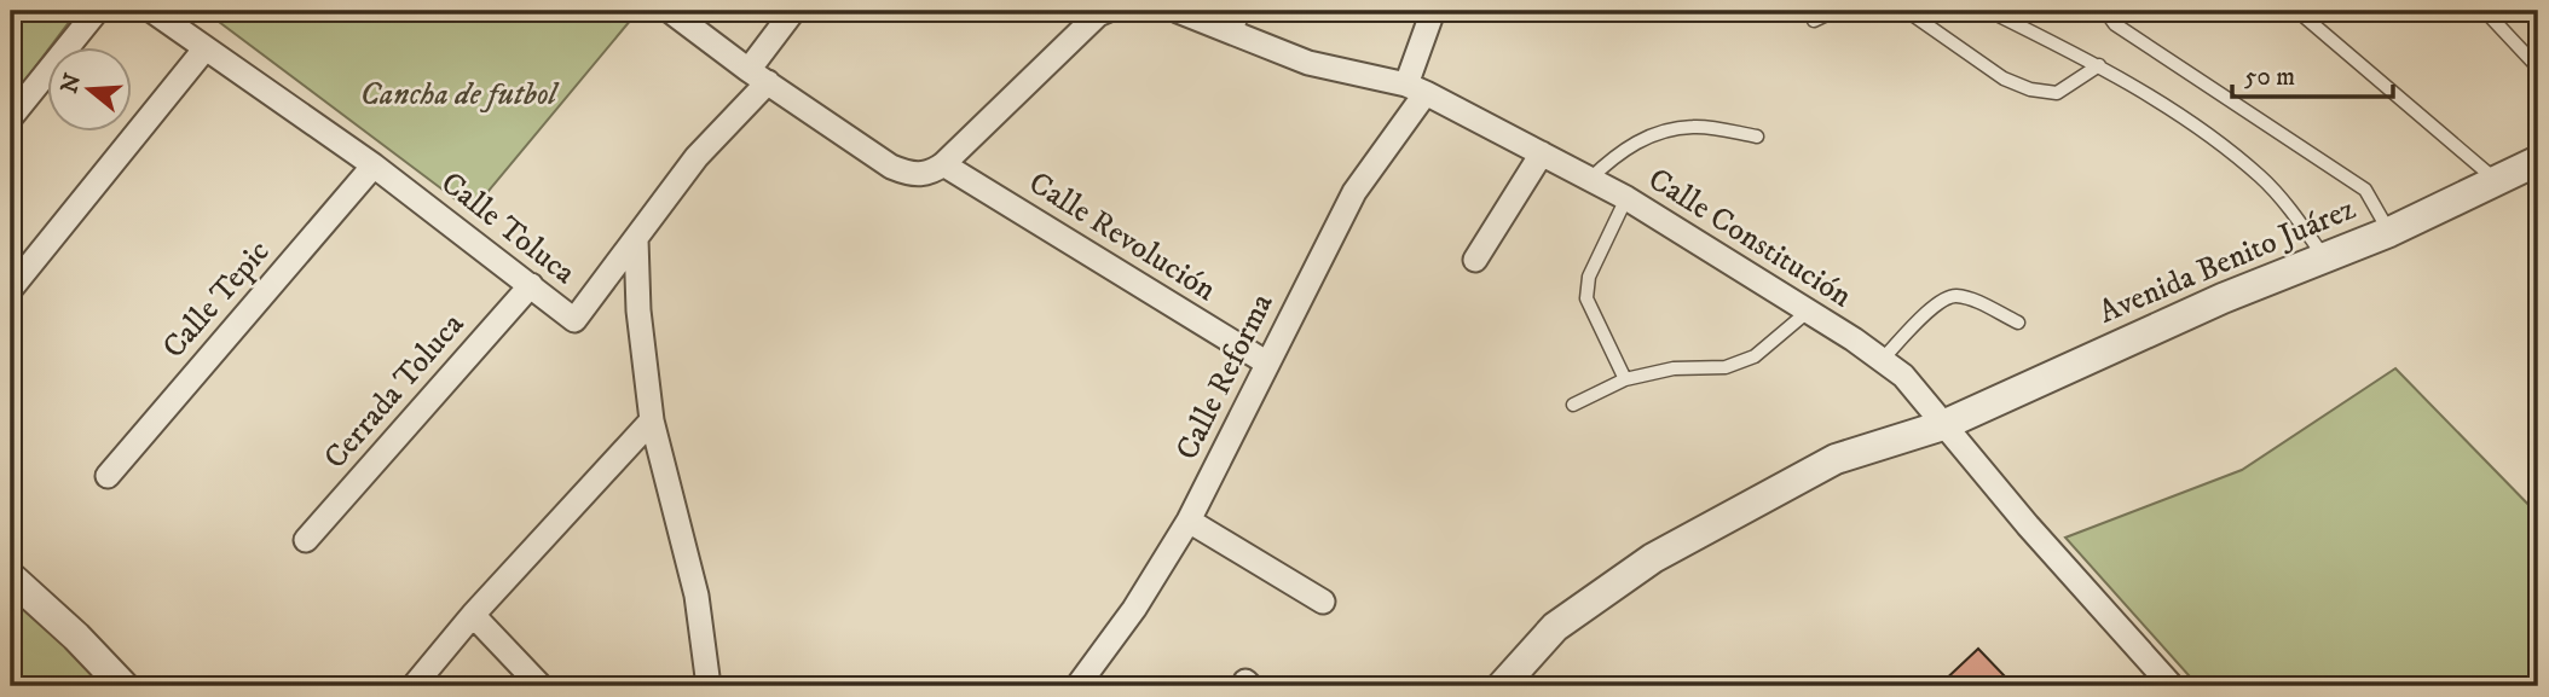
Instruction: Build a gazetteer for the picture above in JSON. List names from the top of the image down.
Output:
{
  "streets": {
    "street": [
      "Calle Toluca",
      "Calle Revolución",
      "Calle Constitución",
      "Avenida Benito Juárez",
      "Calle Tepic",
      "Calle Reforma",
      "Cerrada Toluca"
    ]
  },
  "crossings": [
    ["Calle Toluca", "Calle Tepic"],
    ["Calle Toluca", "Cerrada Toluca"],
    ["Calle Revolución", "Calle Reforma"],
    ["Calle Constitución", "Avenida Benito Juárez"],
    ["Calle Constitución", "Calle Reforma"]
  ],
  "parks": ["Cancha de futbol"],
  "scale_bar": "50 m",
  "north": "left"
}
